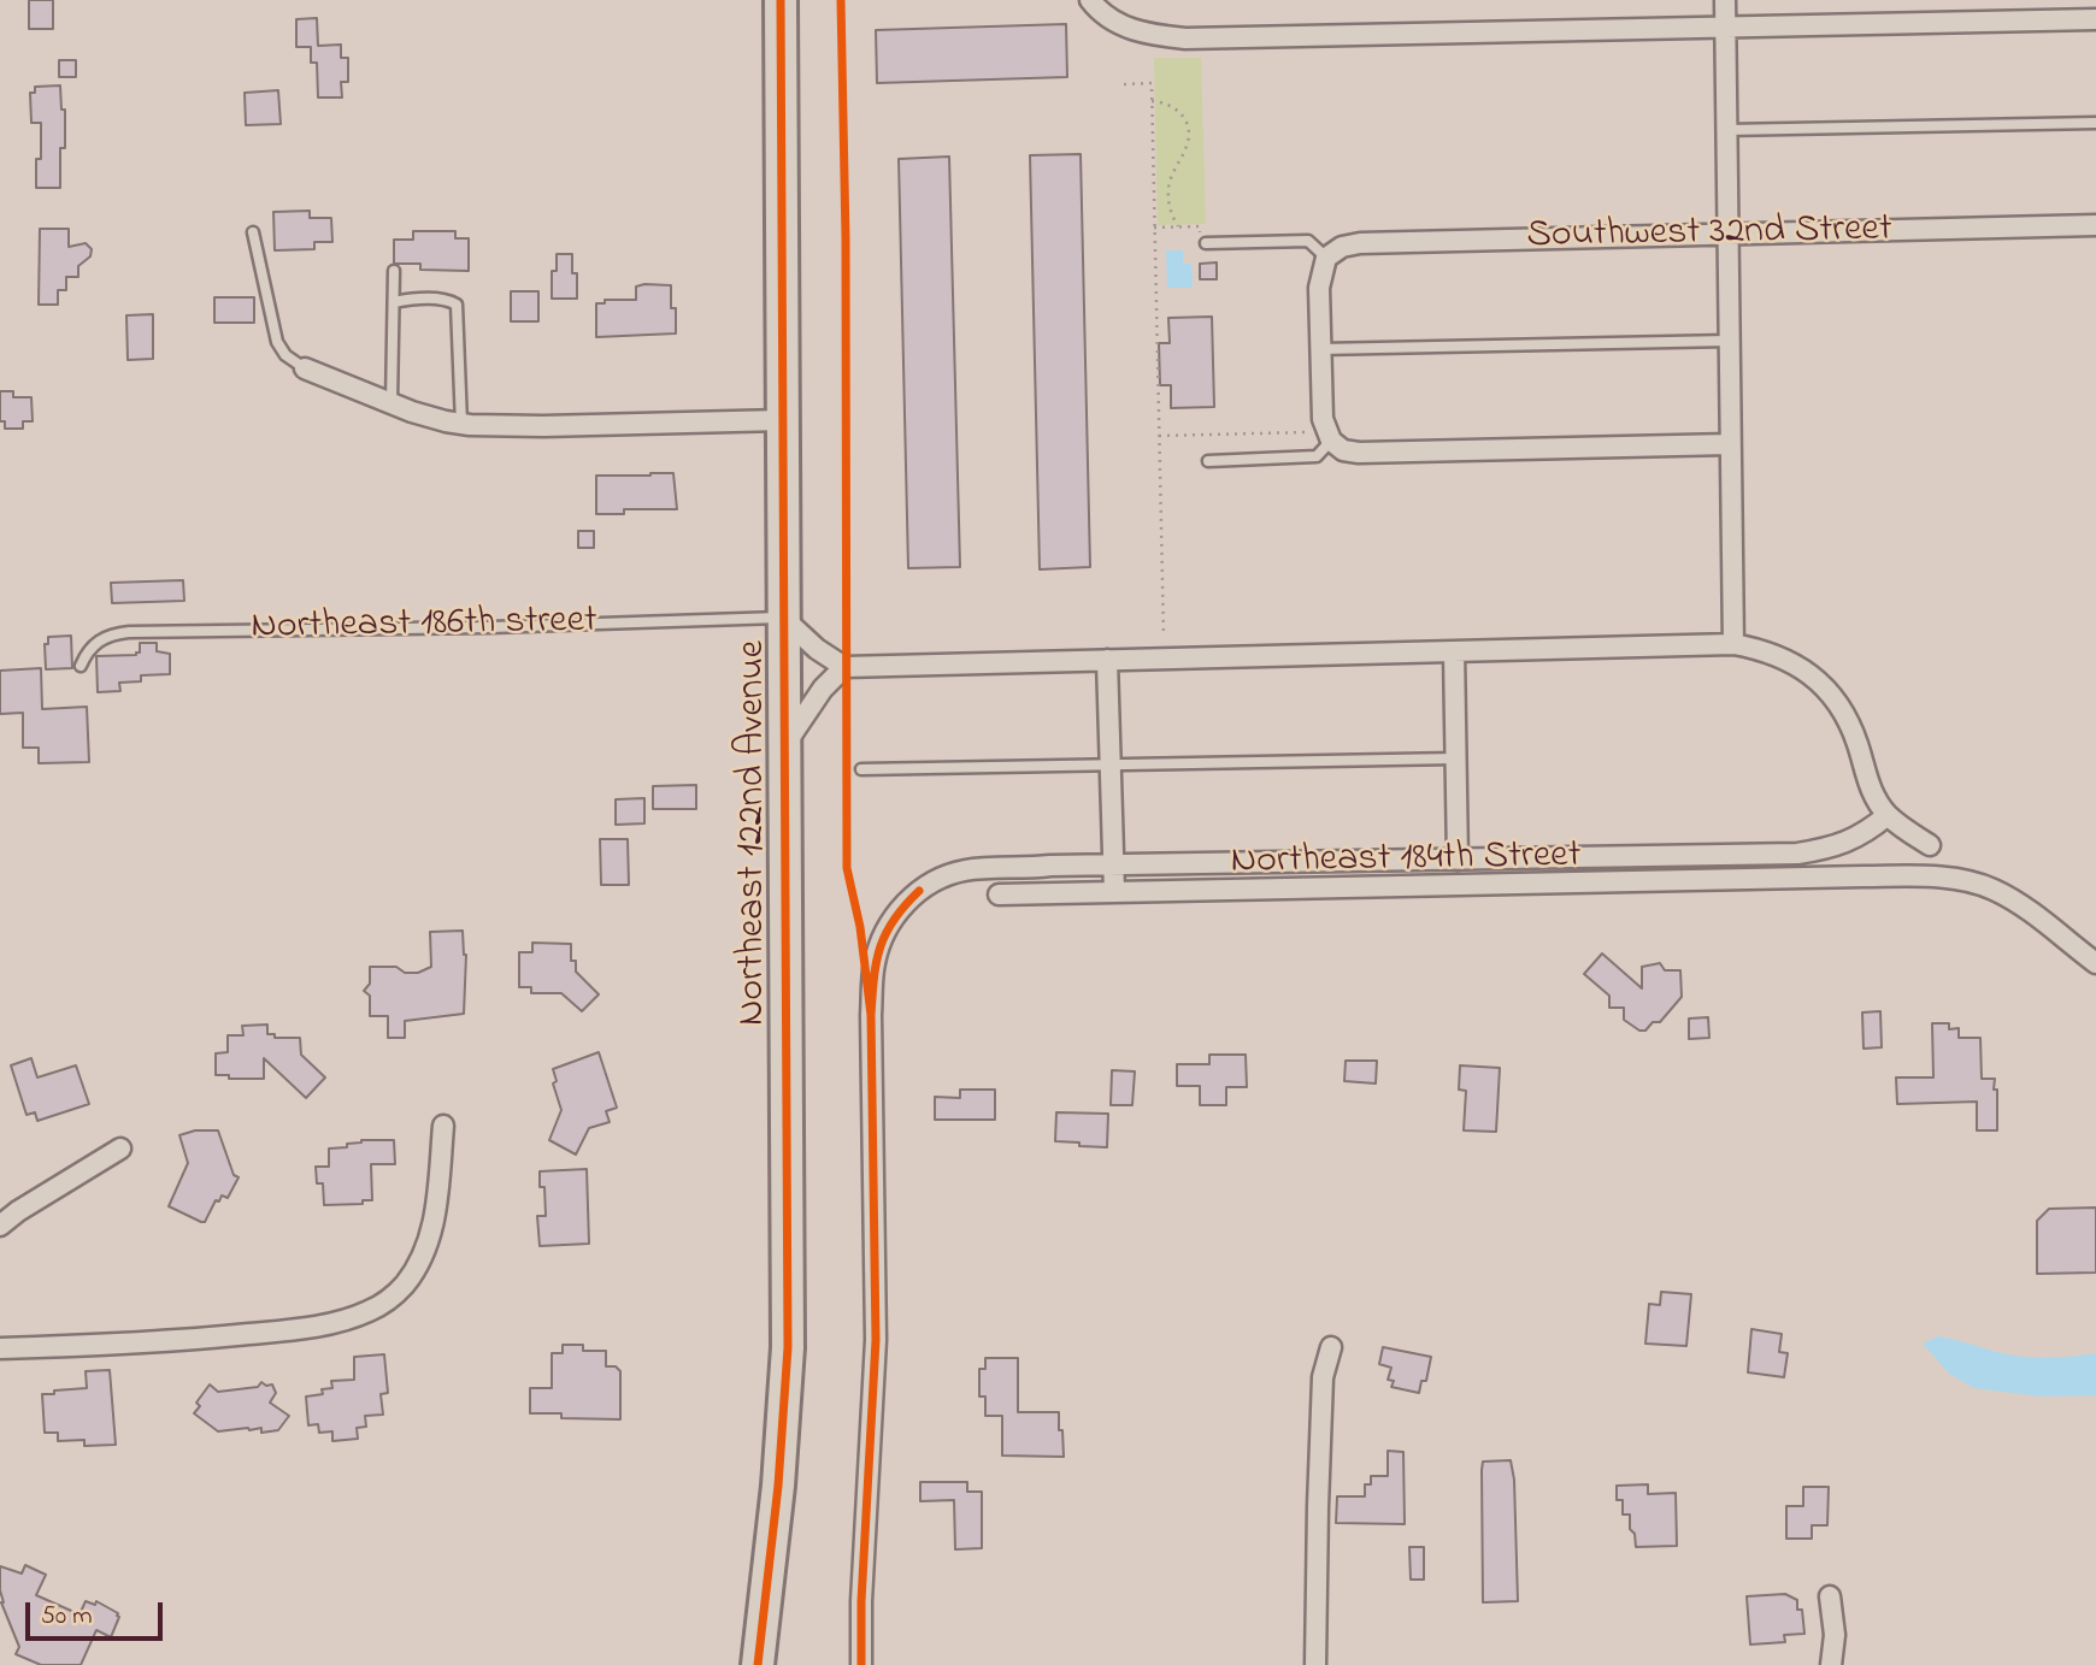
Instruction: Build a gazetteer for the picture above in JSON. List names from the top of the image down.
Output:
{
  "streets": {
    "highway": ["Northeast 122nd Avenue"],
    "street": ["Southwest 32nd Street", "Northeast 184th Street"],
    "lane": ["Northeast 186th street"]
  },
  "crossings": [
    ["Northeast 186th street", "Northeast 122nd Avenue"]
  ],
  "scale_bar": "50 m"
}
